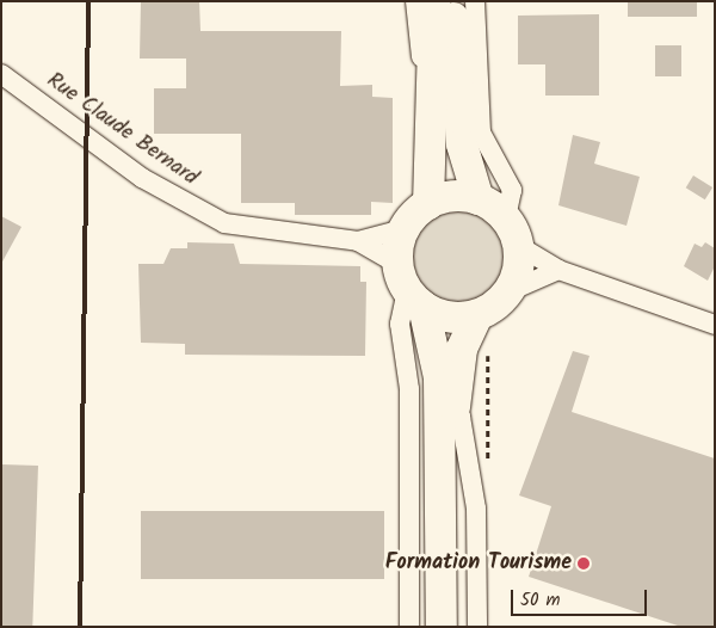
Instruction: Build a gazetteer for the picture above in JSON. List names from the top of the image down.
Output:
{
  "streets": {
    "street": ["Rue Claude Bernard"]
  },
  "places": ["Formation Tourisme"],
  "scale_bar": "50 m"
}
